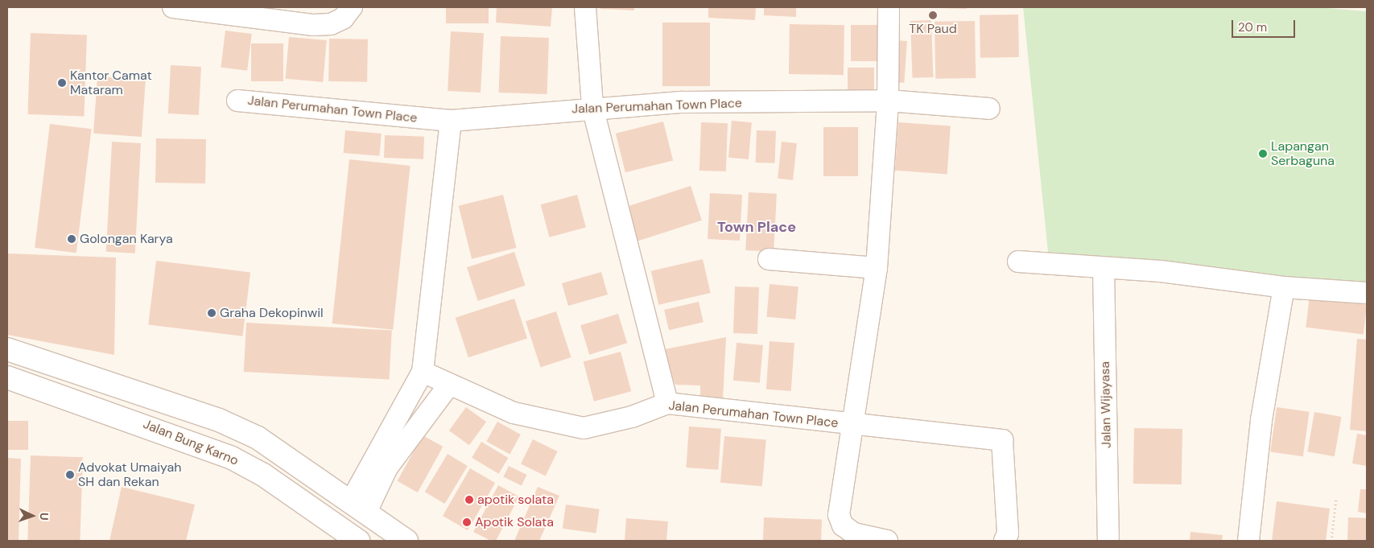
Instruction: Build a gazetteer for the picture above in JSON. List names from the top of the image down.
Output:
{
  "streets": {
    "main road": ["Jalan Bung Karno"],
    "street": ["Jalan Perumahan Town Place", "Jalan Wijayasa"]
  },
  "districts": ["Town Place"],
  "places": [
    "TK Paud",
    "Kantor Camat Mataram",
    "Lapangan Serbaguna",
    "Golongan Karya",
    "Graha Dekopinwil",
    "Advokat Umaiyah SH dan Rekan",
    "apotik solata",
    "Apotik Solata"
  ],
  "scale_bar": "20 m",
  "north": "right"
}
